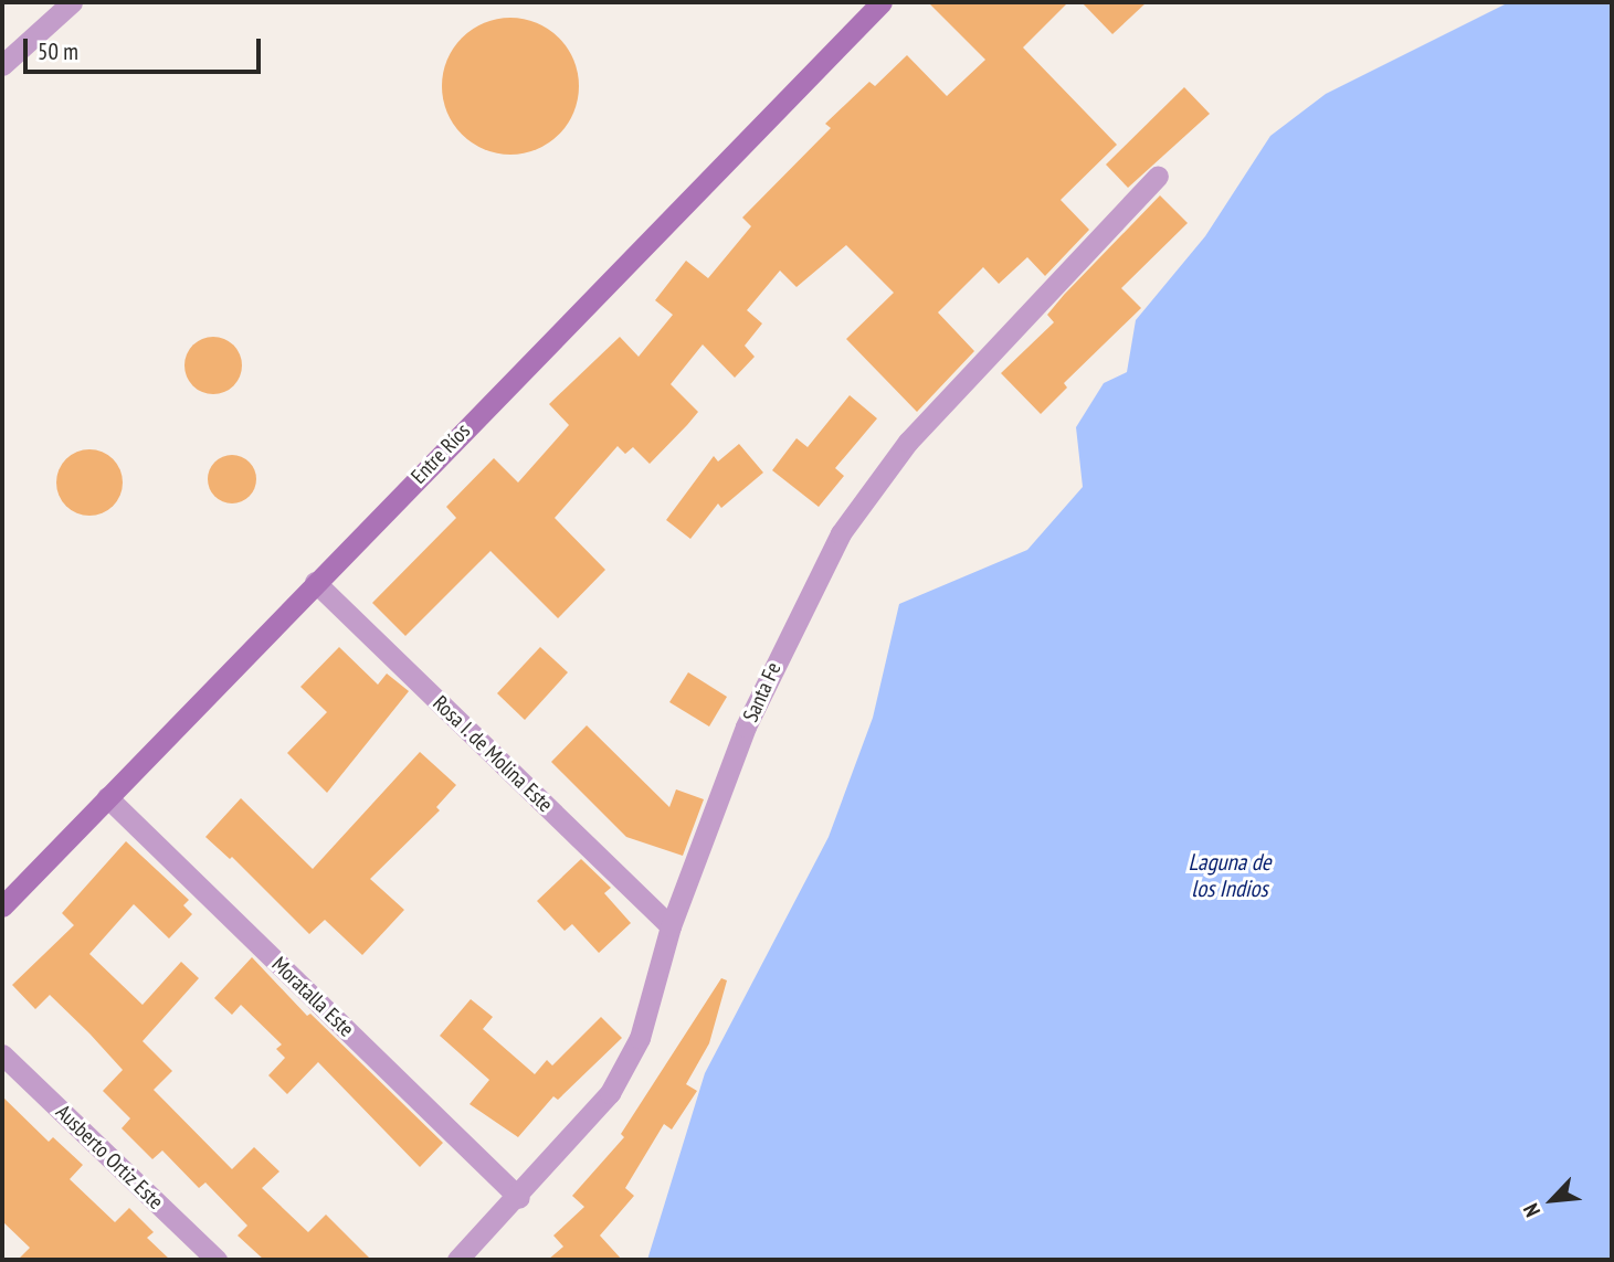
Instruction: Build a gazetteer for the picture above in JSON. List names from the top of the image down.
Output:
{
  "streets": {
    "main road": ["Entre Ríos"],
    "street": [
      "Santa Fe",
      "Rosa I. de Molina Este",
      "Moratalla Este",
      "Ausberto Ortiz Este"
    ]
  },
  "crossings": [
    ["Entre Ríos", "Rosa I. de Molina Este"],
    ["Entre Ríos", "Moratalla Este"],
    ["Santa Fe", "Rosa I. de Molina Este"],
    ["Santa Fe", "Moratalla Este"]
  ],
  "water": ["Laguna de los Indios"],
  "scale_bar": "50 m",
  "north": "bottom left"
}
